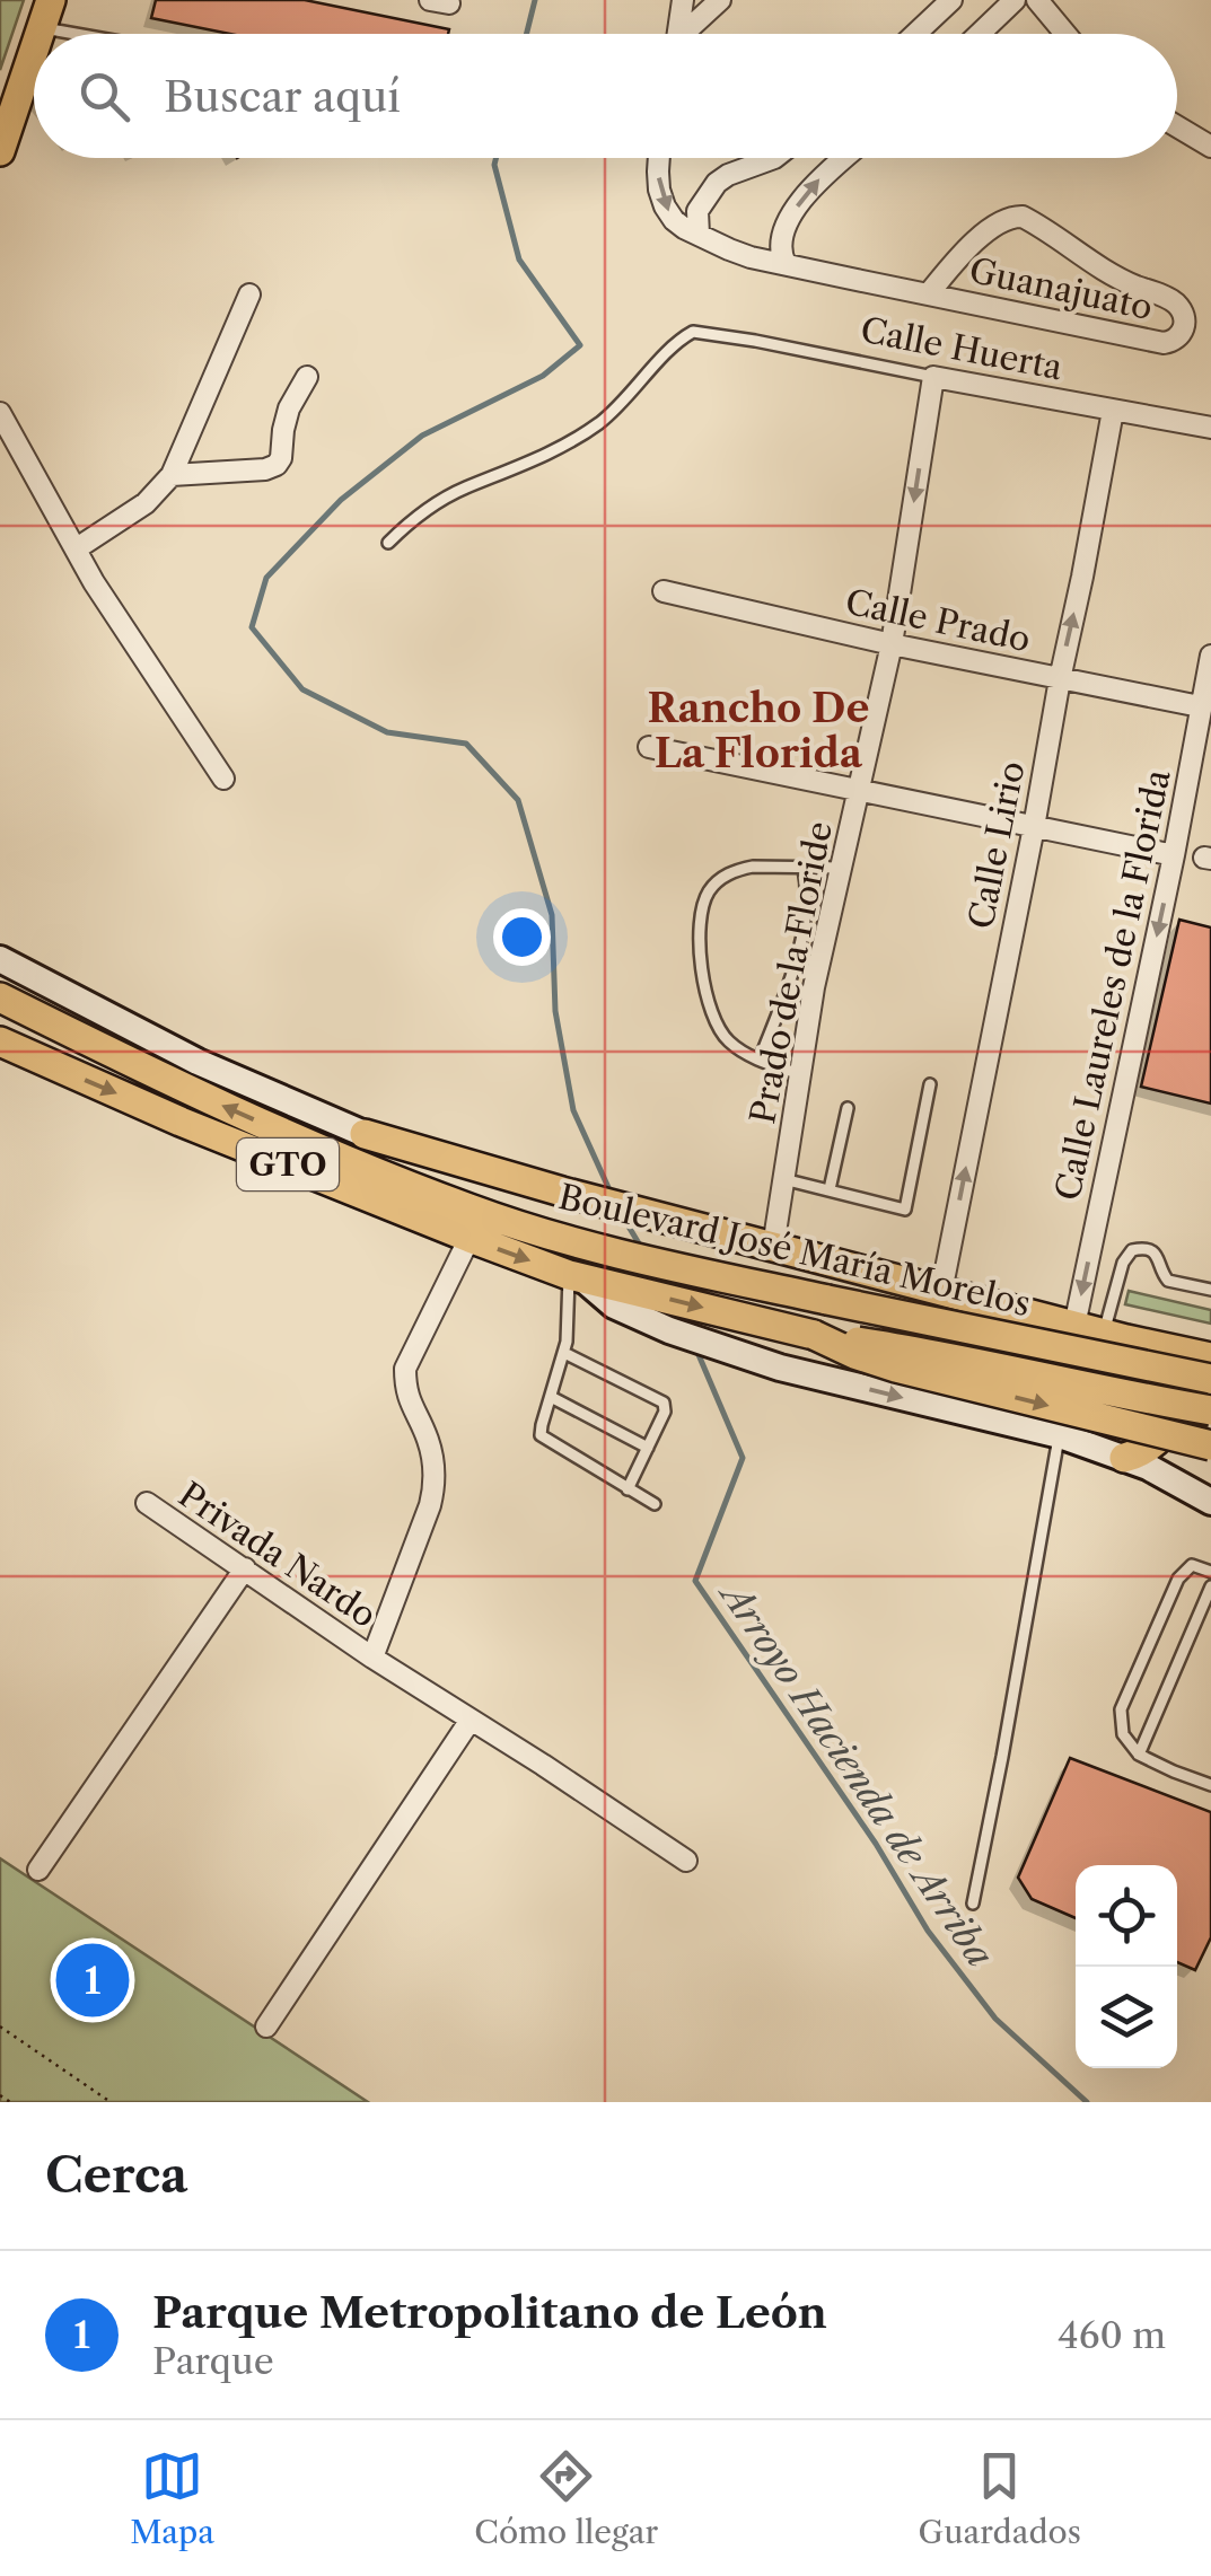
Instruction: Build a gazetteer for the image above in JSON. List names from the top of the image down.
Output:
{
  "streets": {
    "main road": ["GTO", "Boulevard José María Morelos"],
    "street": [
      "Guanajuato",
      "Calle Huerta",
      "Calle Prado",
      "Calle Lirio",
      "Prado de la Floride",
      "Calle Laureles de la Florida",
      "Privada Nardo"
    ]
  },
  "crossings": [
    ["Calle Huerta", "Calle Lirio"],
    ["Calle Huerta", "Prado de la Floride"],
    ["Calle Prado", "Calle Lirio"],
    ["Calle Prado", "Prado de la Floride"],
    ["Calle Prado", "Calle Laureles de la Florida"]
  ],
  "one_way": ["Calle Lirio", "Calle Laureles de la Florida"],
  "districts": ["Rancho De La Florida"],
  "water": ["Arroyo Hacienda de Arriba"],
  "page": {
    "search": "Buscar aquí",
    "pins": "1",
    "heading": "Cerca",
    "list": [
      {
        "mark": "1",
        "name": "Parque Metropolitano de León",
        "note": "Parque",
        "value": "460 m"
      }
    ],
    "nav": ["Mapa", "Cómo llegar", "Guardados"]
  }
}
